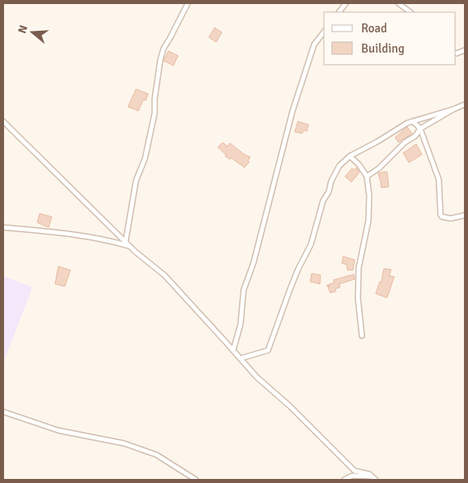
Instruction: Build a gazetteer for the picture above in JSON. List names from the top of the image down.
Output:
{
  "legend": ["Road", "Building"],
  "north": "left"
}
